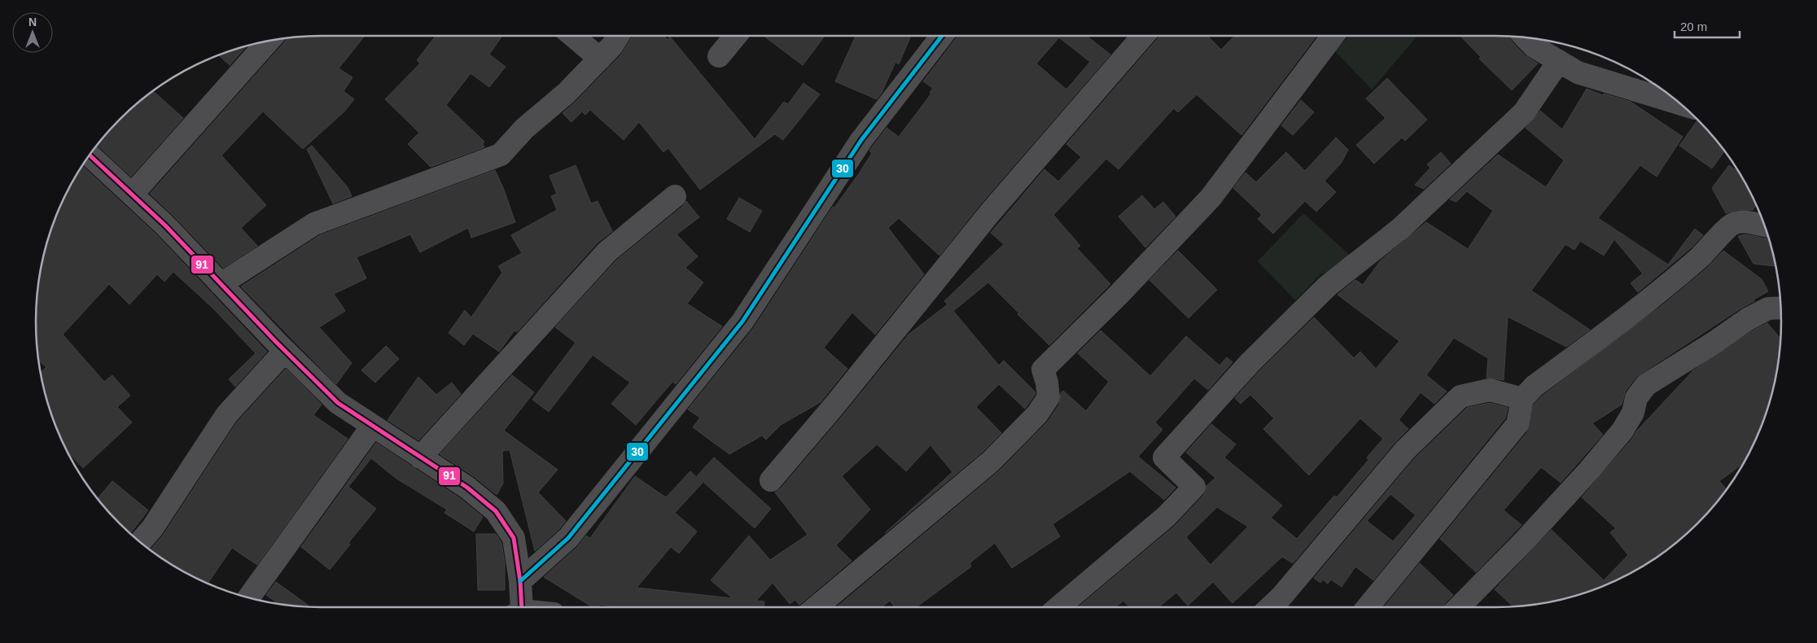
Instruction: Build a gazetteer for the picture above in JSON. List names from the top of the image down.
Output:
{
  "lines": ["transit line 30", "transit line 91"],
  "scale_bar": "20 m",
  "north": "top"
}
